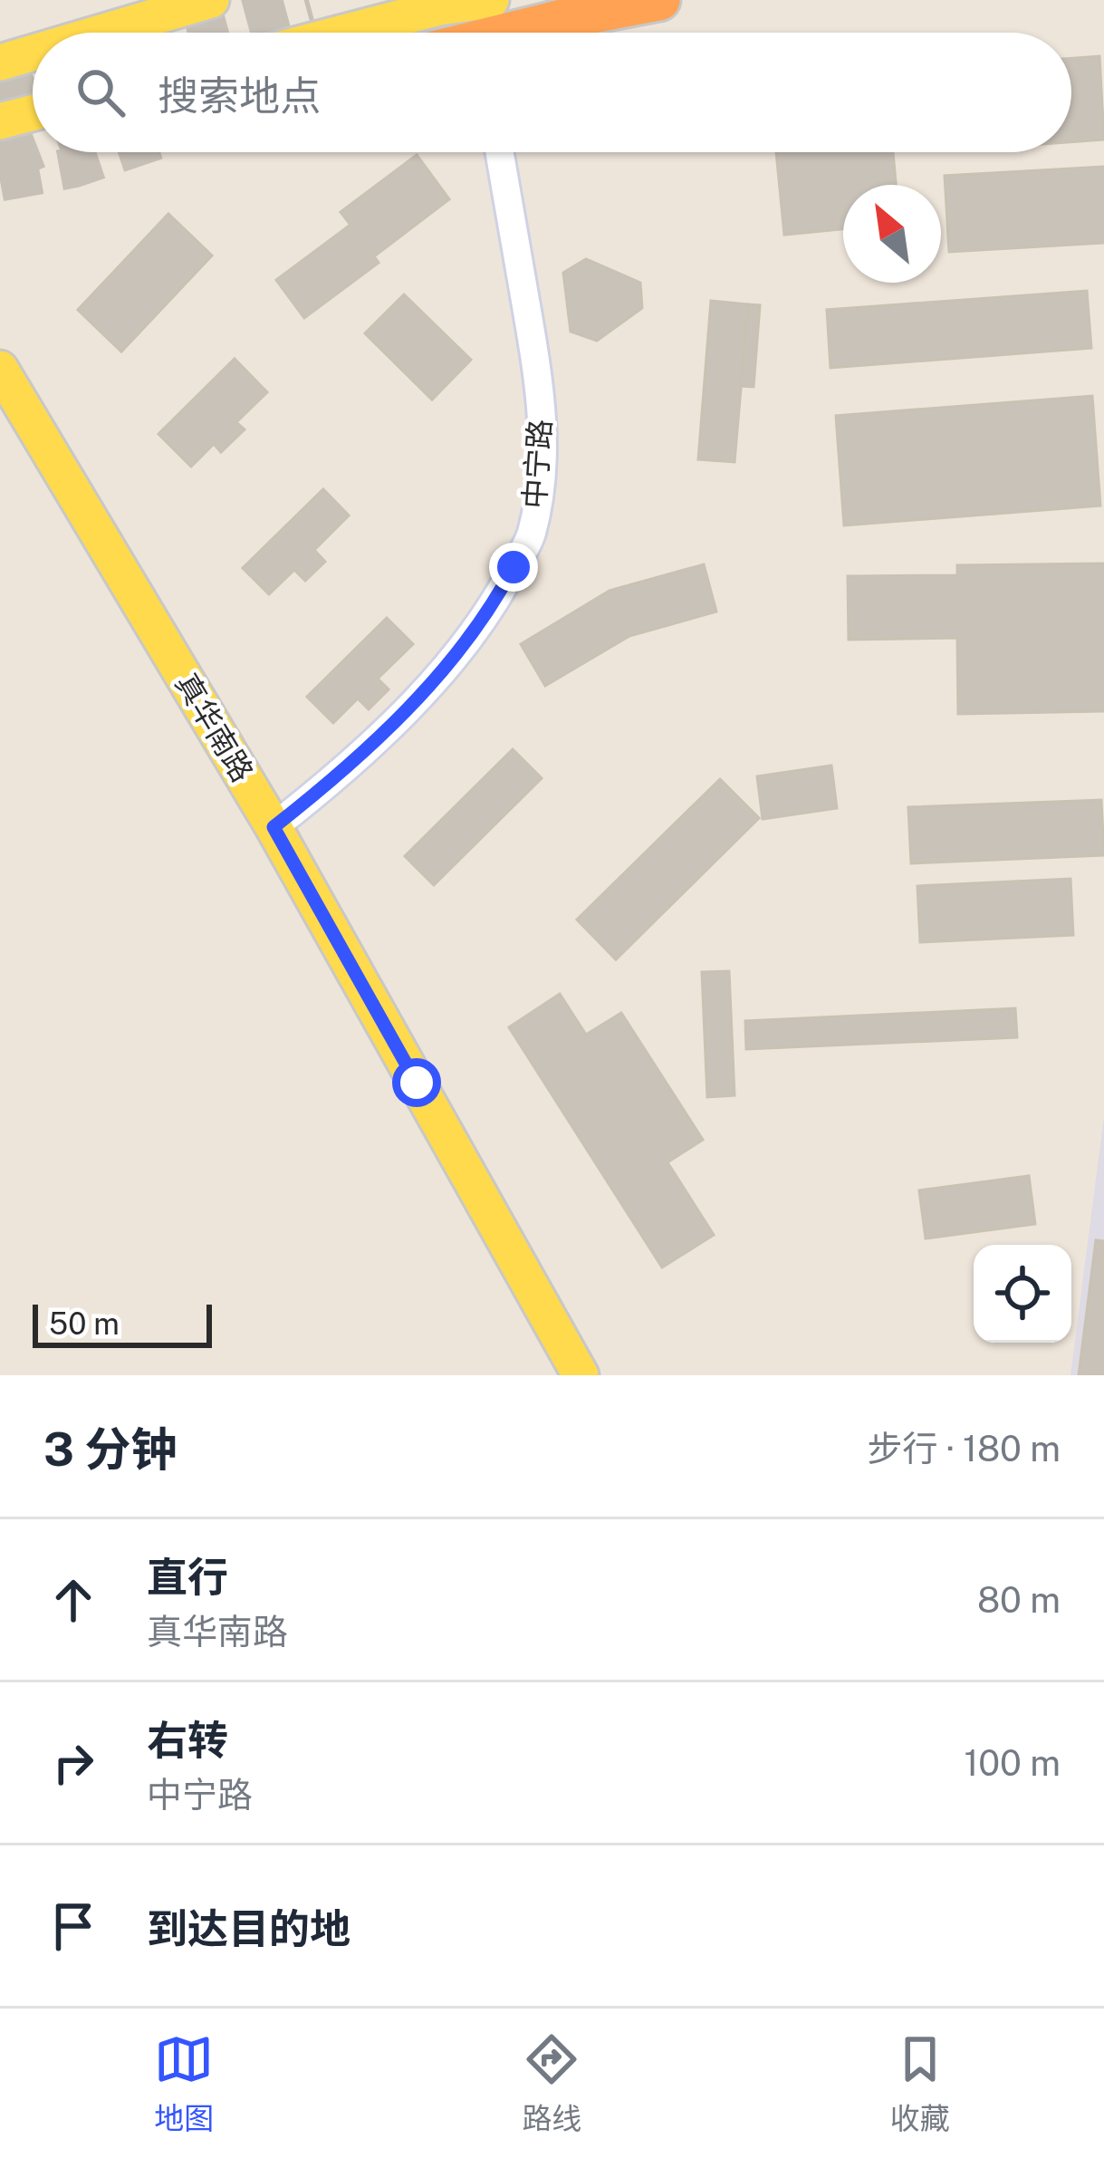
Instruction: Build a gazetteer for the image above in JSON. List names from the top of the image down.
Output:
{
  "streets": {
    "main road": ["真华南路"],
    "street": ["中宁路"]
  },
  "crossings": [
    ["中宁路", "真华南路"]
  ],
  "scale_bar": "50 m",
  "north": "top left",
  "page": {
    "search": "搜索地点",
    "scale": "50 m",
    "heading": ["3 分钟", "步行 · 180 m"],
    "list": [
      ["直行", "真华南路", "80 m"],
      ["右转", "中宁路", "100 m"],
      "到达目的地"
    ],
    "nav": ["地图", "路线", "收藏"]
  }
}
